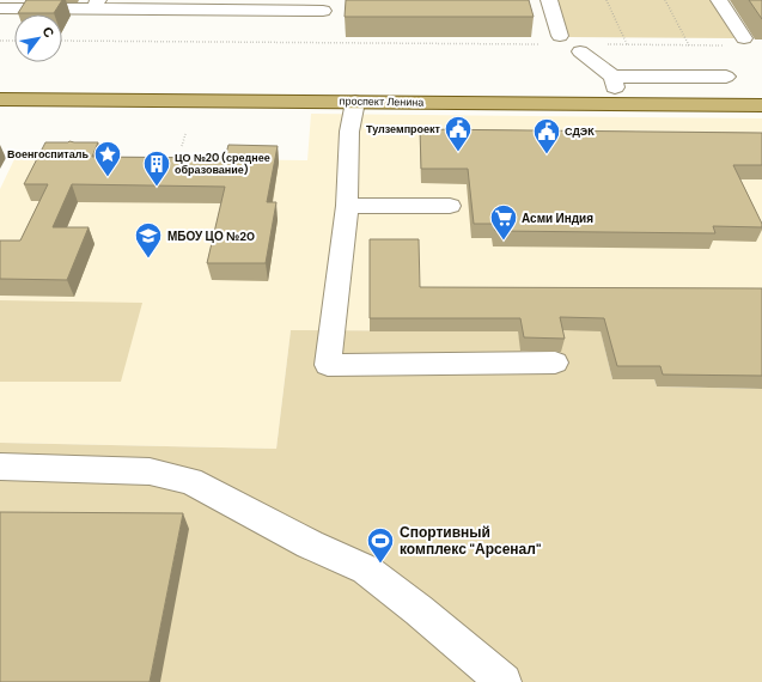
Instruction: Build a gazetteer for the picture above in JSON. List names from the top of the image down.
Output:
{
  "streets": {
    "main road": ["проспект Ленина"]
  },
  "places": {
    "public building": ["Тулземпроект", "СДЭК"],
    "place": ["Военгоспиталь"],
    "building": ["ЦО №20 (среднее образование)"],
    "supermarket": ["Асми Индия"],
    "school or university": ["МБОУ ЦО №20"],
    "sports": ["Спортивный комплекс \"Арсенал\""]
  },
  "north": "top right"
}
